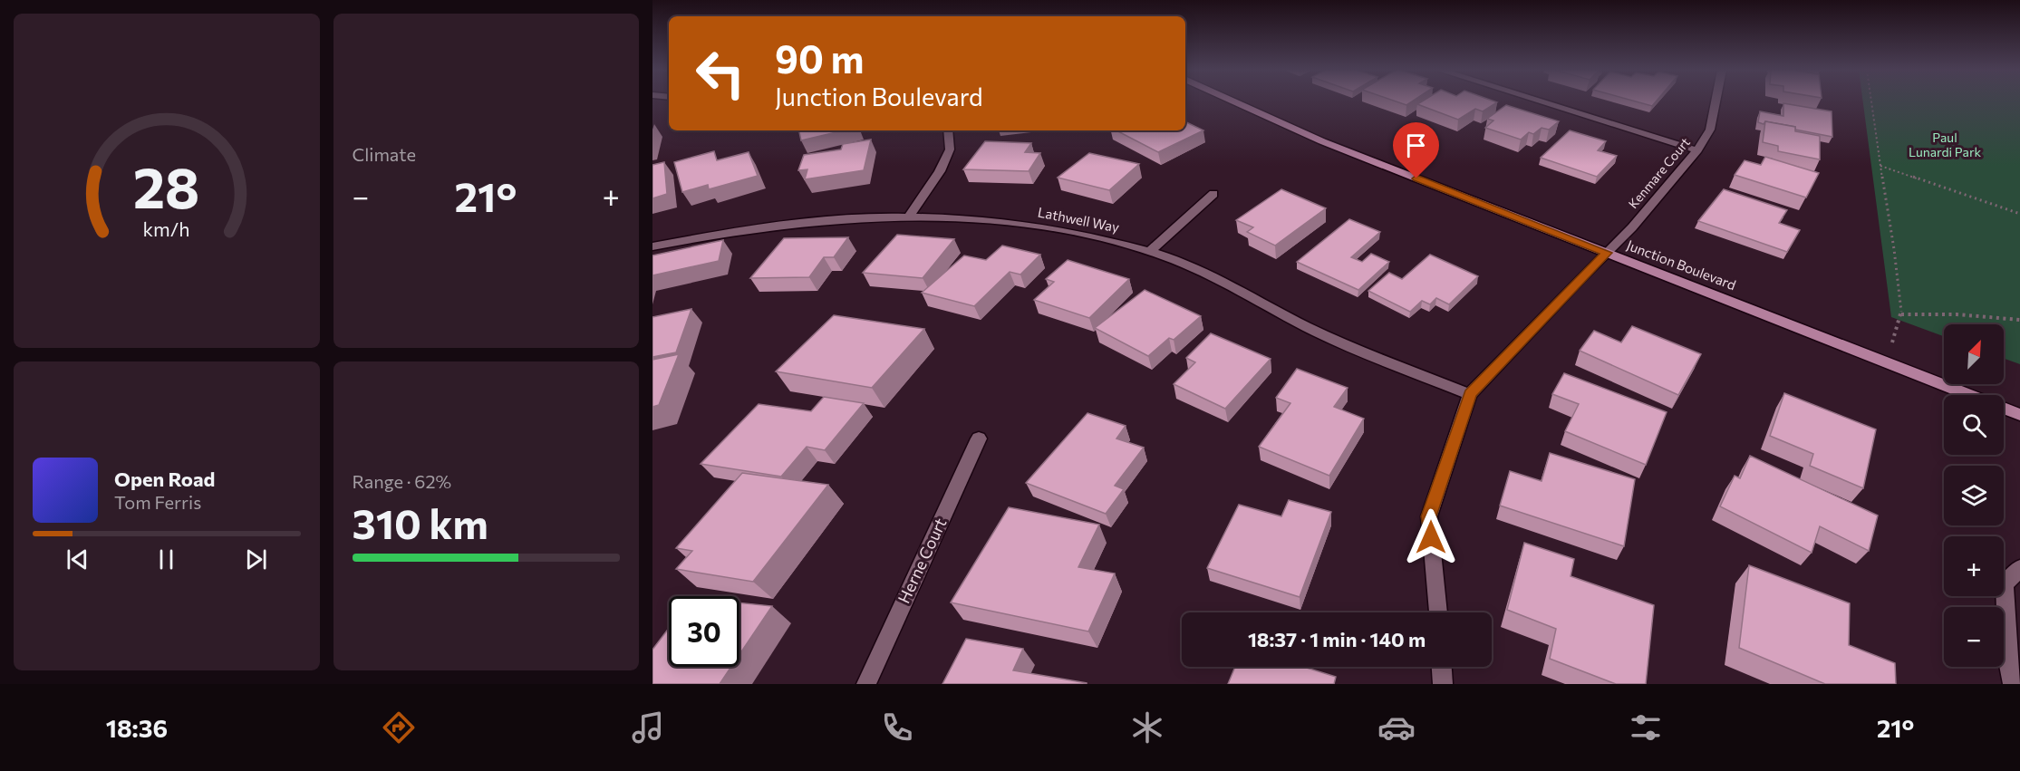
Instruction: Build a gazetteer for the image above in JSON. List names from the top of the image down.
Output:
{
  "streets": {
    "main road": ["Junction Boulevard"],
    "street": ["Kenmare Court", "Lathwell Way", "Herne Court"]
  },
  "crossings": [
    ["Kenmare Court", "Lathwell Way"],
    ["Kenmare Court", "Junction Boulevard"]
  ],
  "parks": ["Paul Lunardi Park"],
  "north": "top right",
  "page": {
    "tile": [
      "Climate",
      ["Range · 62%", "310 km"]
    ],
    "turn": ["90 m", "Junction Boulevard"],
    "heat": ["−", "21°", "+"],
    "map_buttons": ["+", "−"],
    "song": ["Open Road", "Tom Ferris"],
    "limit": "30",
    "trip": "18:37 · 1 min · 140 m",
    "tabs": ["18:36", "21°"],
    "gauge": ["28", "km/h"]
  }
}
